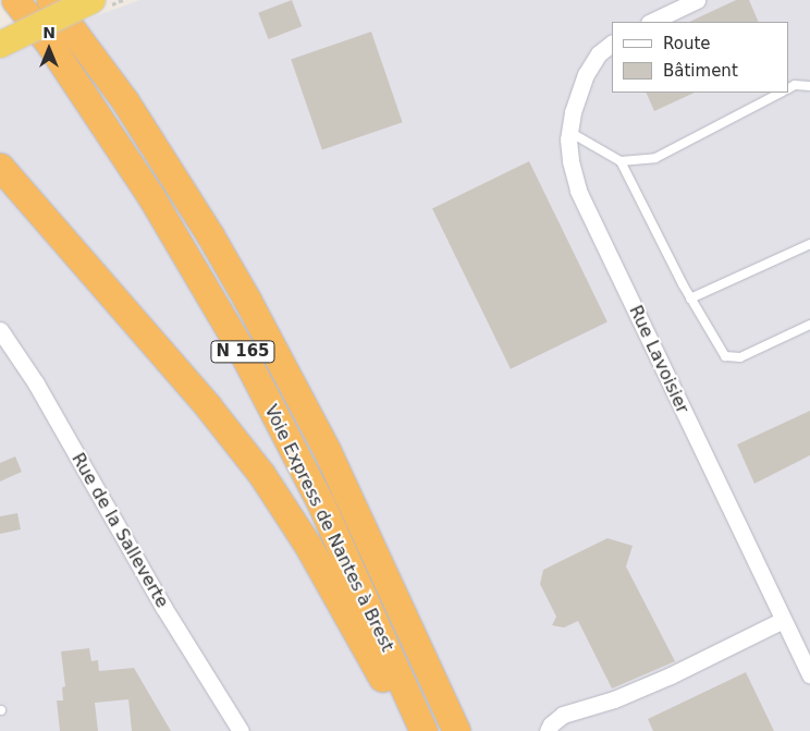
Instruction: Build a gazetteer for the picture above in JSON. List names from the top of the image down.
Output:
{
  "streets": {
    "highway": ["N 165", "Voie Express de Nantes à Brest"],
    "street": ["Rue Lavoisier", "Rue de la Salleverte"]
  },
  "legend": ["Route", "Bâtiment"],
  "north": "top"
}
